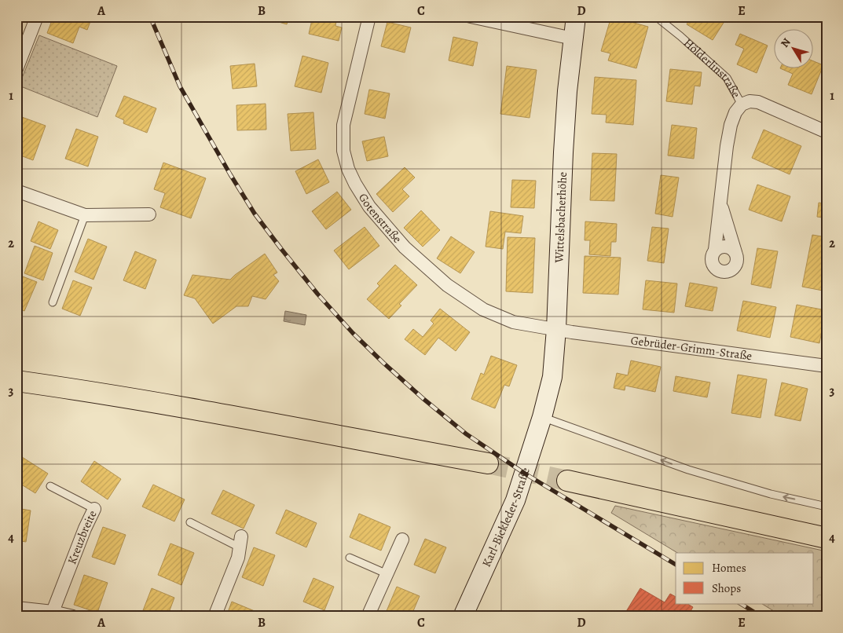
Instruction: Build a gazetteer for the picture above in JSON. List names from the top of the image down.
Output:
{
  "streets": {
    "street": [
      "Hölderlinstraße",
      "Wittelsbacherhöhe",
      "Gotenstraße",
      "Gebrüder-Grimm-Straße",
      "Karl-Bickleder-Straße",
      "Kreuzbreite"
    ]
  },
  "crossings": [
    ["Wittelsbacherhöhe", "Gotenstraße"],
    ["Wittelsbacherhöhe", "Gebrüder-Grimm-Straße"],
    ["Wittelsbacherhöhe", "Karl-Bickleder-Straße"],
    ["Gotenstraße", "Gebrüder-Grimm-Straße"]
  ],
  "legend": ["Homes", "Shops"],
  "north": "top left",
  "grid": {
    "columns": [
      "A",
      "B",
      "C",
      "D",
      "E"
    ],
    "rows": [
      "1",
      "2",
      "3",
      "4"
    ]
  }
}
